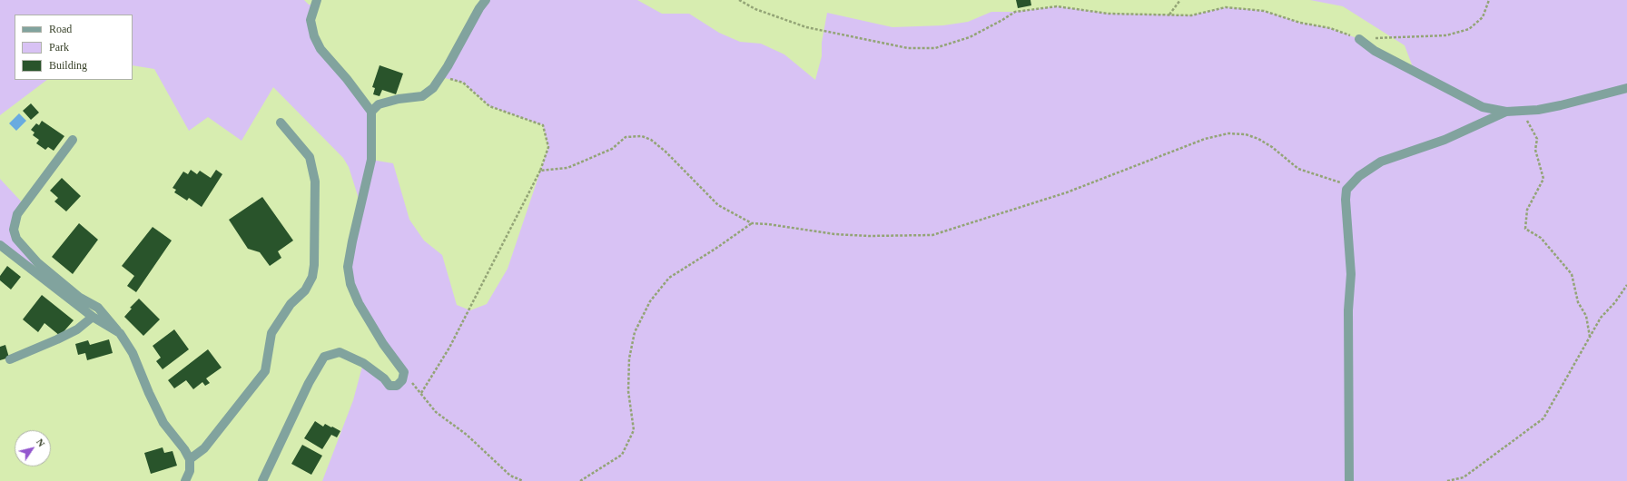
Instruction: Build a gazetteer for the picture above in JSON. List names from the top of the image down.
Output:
{
  "legend": ["Road", "Park", "Building"],
  "north": "top right"
}
